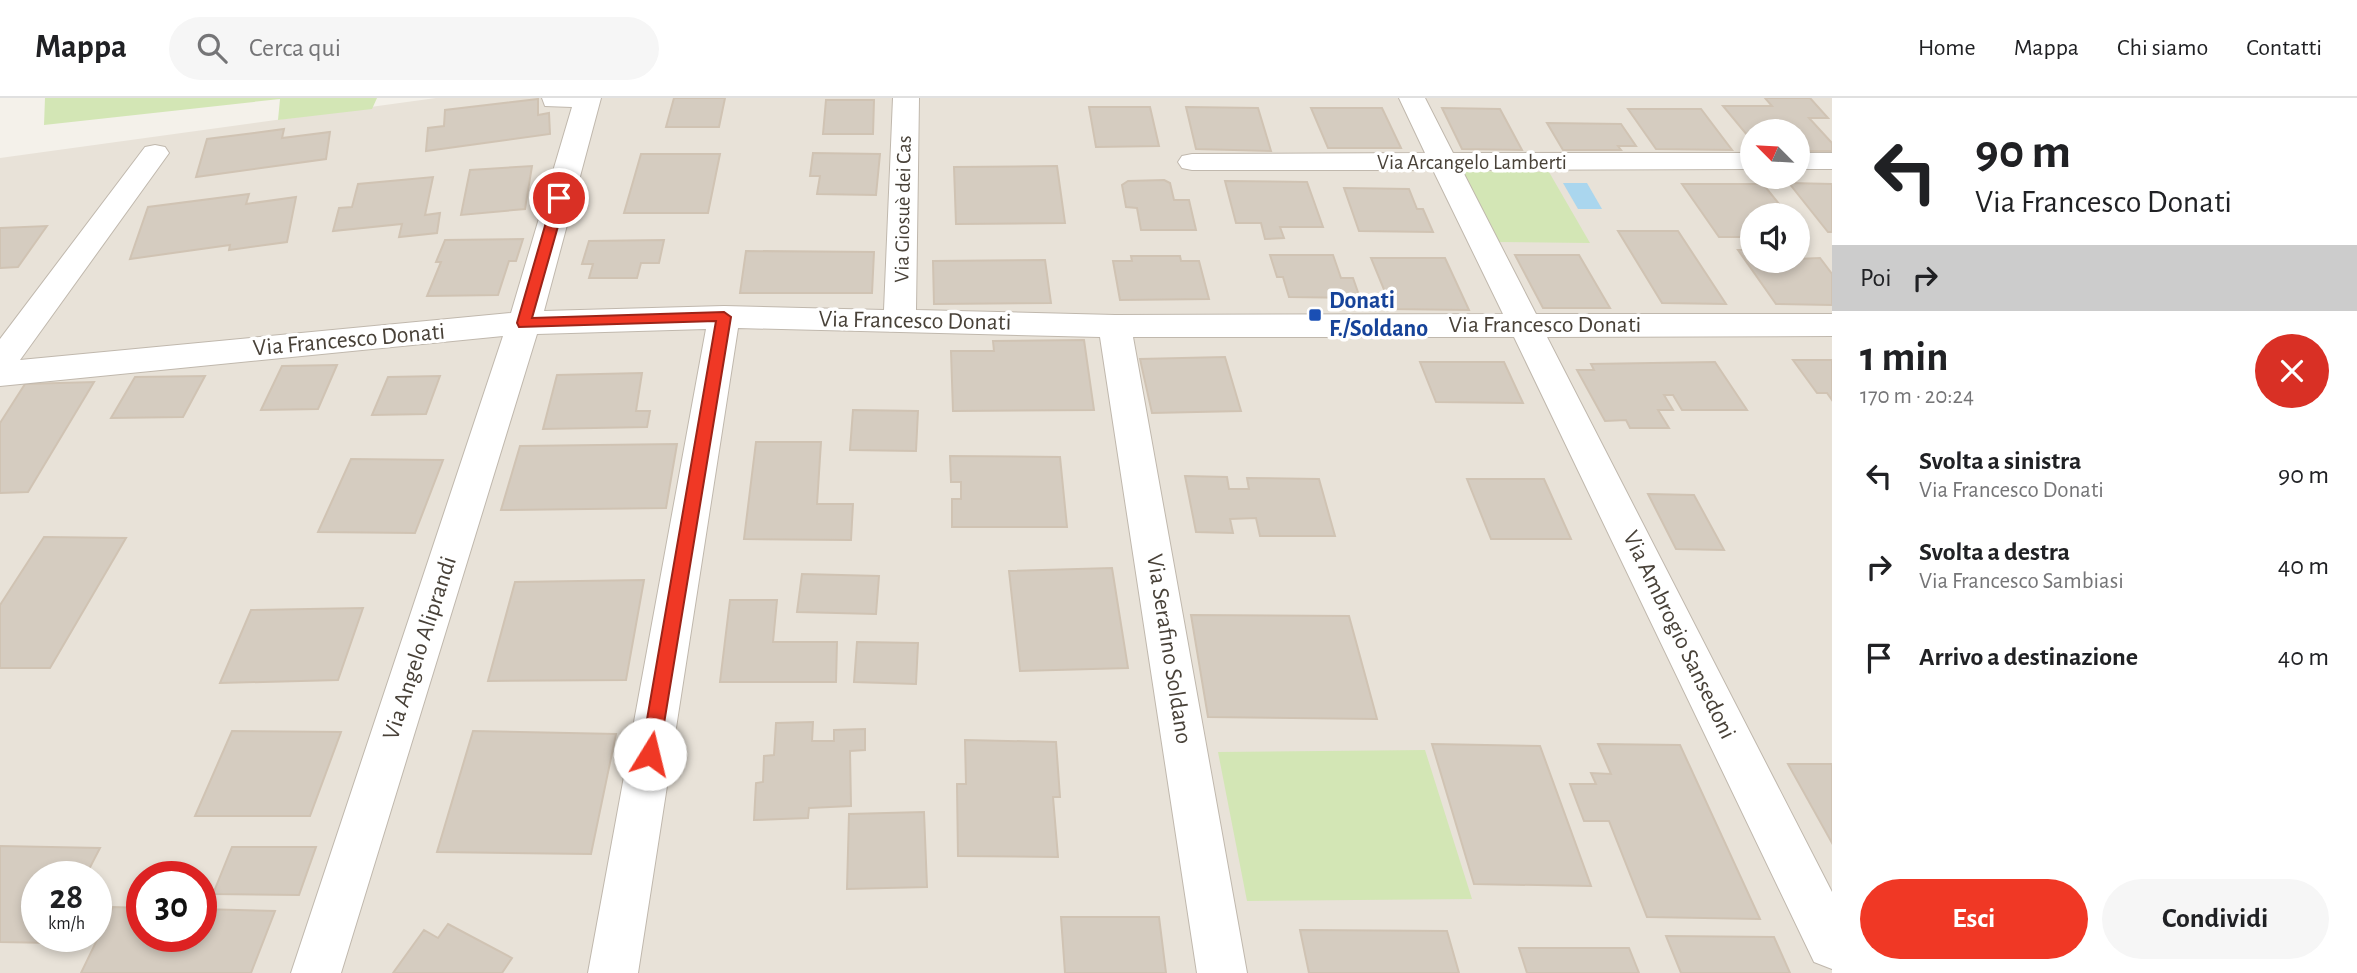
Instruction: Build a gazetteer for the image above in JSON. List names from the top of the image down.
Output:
{
  "streets": {
    "street": [
      "Via Arcangelo Lamberti",
      "Via Giosuè dei Cas",
      "Via Francesco Donati",
      "Via Ambrogio Sansedoni",
      "Via Angelo Aliprandi",
      "Via Serafino Soldano"
    ]
  },
  "crossings": [
    ["Via Arcangelo Lamberti", "Via Ambrogio Sansedoni"],
    ["Via Giosuè dei Cas", "Via Francesco Donati"],
    ["Via Francesco Donati", "Via Ambrogio Sansedoni"],
    ["Via Francesco Donati", "Via Angelo Aliprandi"],
    ["Via Francesco Donati", "Via Serafino Soldano"]
  ],
  "places": {
    "transit": ["Donati F./Soldano"]
  },
  "north": "top left",
  "page": {
    "header": "Mappa",
    "search": "Cerca qui",
    "nav": [
      "Home",
      "Mappa",
      "Chi siamo",
      "Contatti"
    ],
    "turn": ["90 m", "Via Francesco Donati"],
    "then": "Poi",
    "heading": ["1 min", "170 m · 20:24"],
    "list": [
      {
        "name": "Svolta a sinistra",
        "note": "Via Francesco Donati",
        "value": "90 m"
      },
      {
        "name": "Svolta a destra",
        "note": "Via Francesco Sambiasi",
        "value": "40 m"
      },
      {
        "name": "Arrivo a destinazione",
        "value": "40 m"
      }
    ],
    "speed": "28 km/h",
    "limit": "30",
    "buttons": ["Esci", "Condividi"]
  }
}
